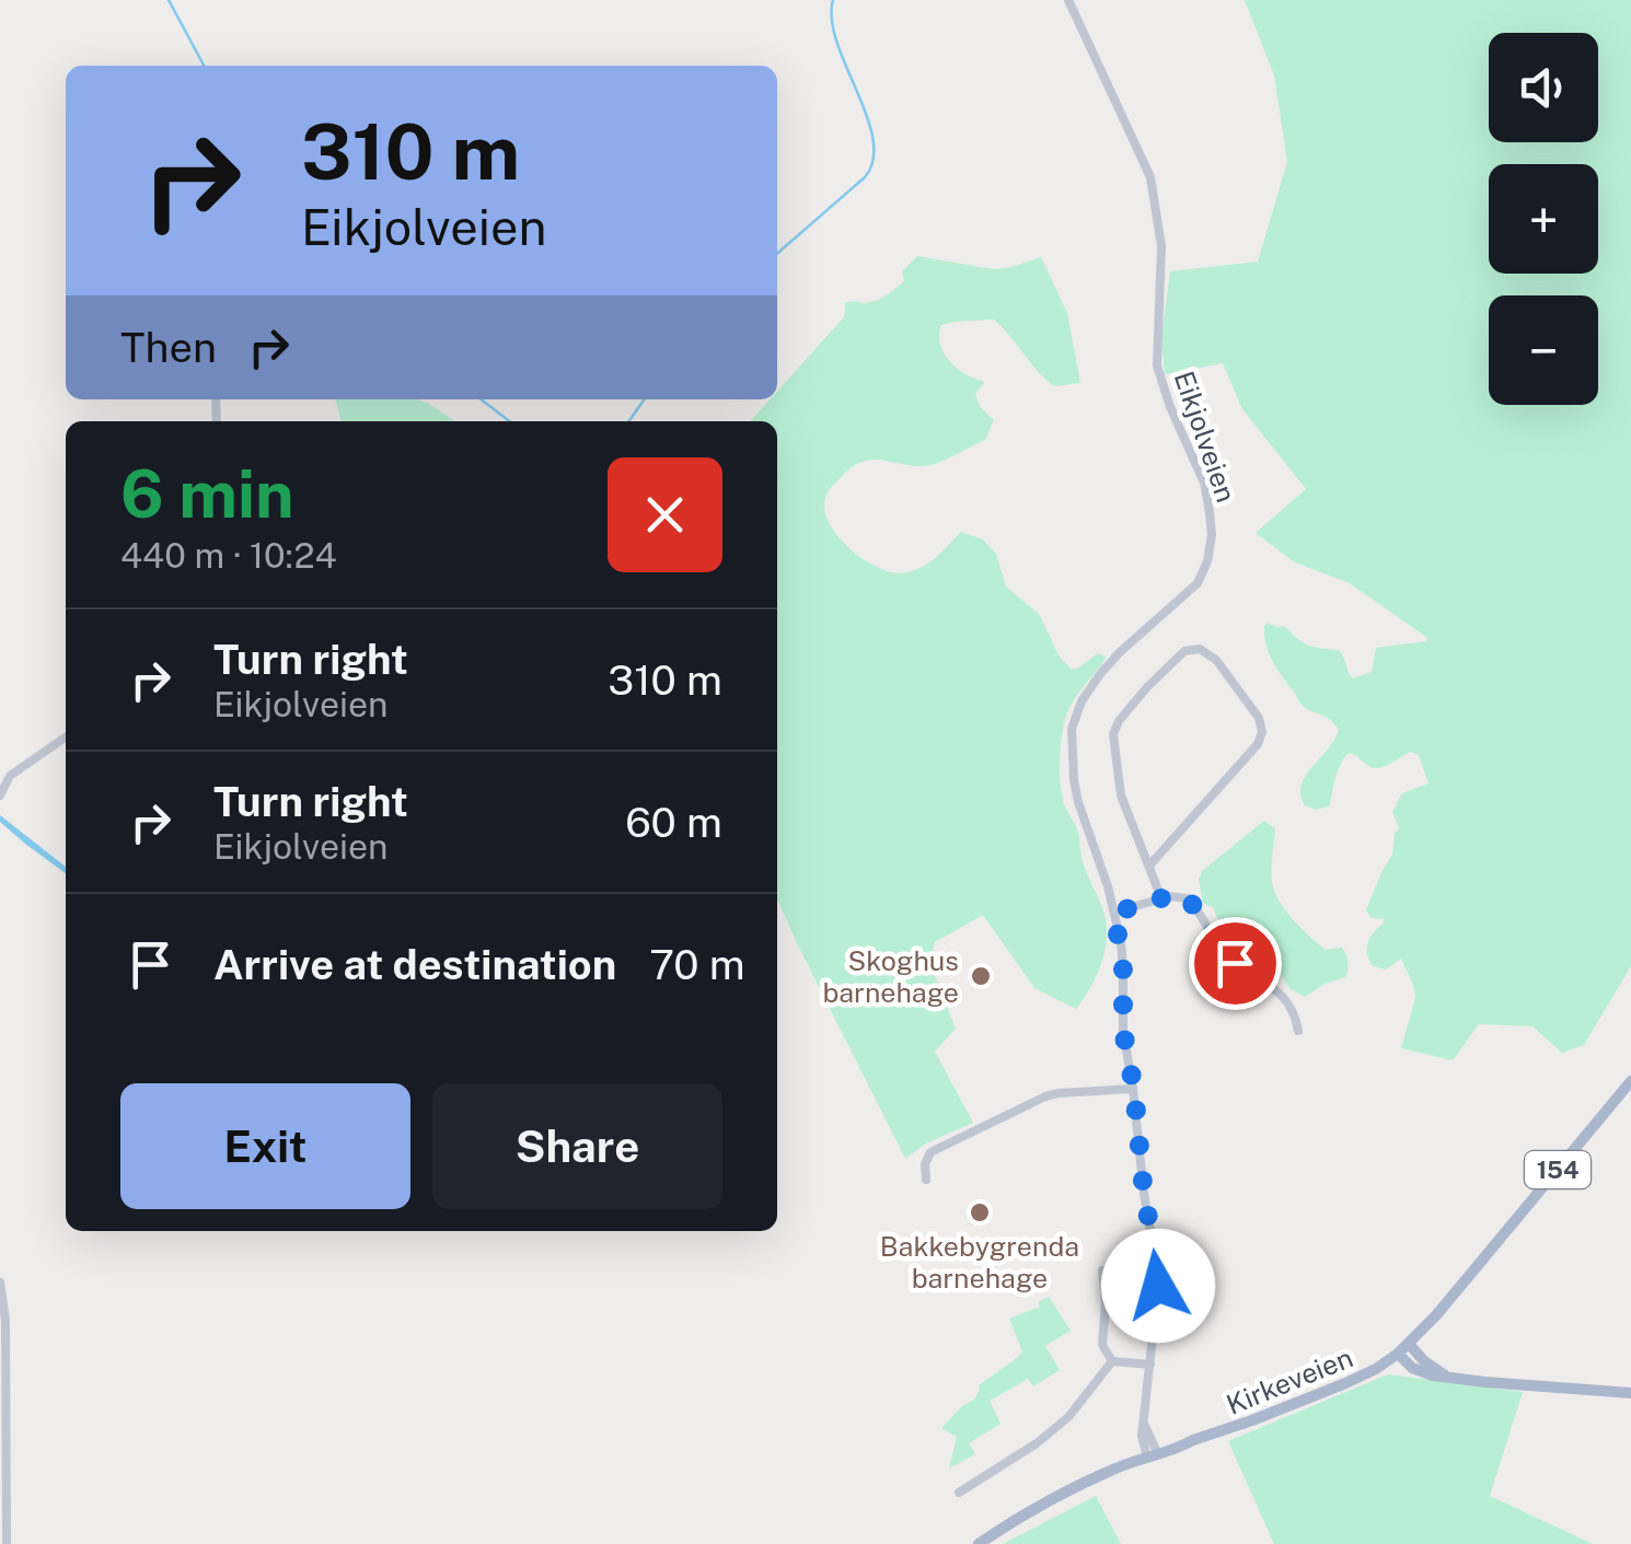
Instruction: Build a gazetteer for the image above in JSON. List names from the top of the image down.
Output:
{
  "streets": {
    "main road": ["154", "Kirkeveien"],
    "street": ["Eikjolveien"]
  },
  "crossings": [
    ["Eikjolveien", "Kirkeveien"],
    ["154", "Kirkeveien"]
  ],
  "places": ["Skoghus barnehage", "Bakkebygrenda barnehage"],
  "page": {
    "map_buttons": ["+", "−"],
    "turn": ["310 m", "Eikjolveien"],
    "then": "Then",
    "heading": ["6 min", "440 m · 10:24"],
    "list": [
      {
        "name": "Turn right",
        "note": "Eikjolveien",
        "value": "310 m"
      },
      {
        "name": "Turn right",
        "note": "Eikjolveien",
        "value": "60 m"
      },
      {
        "name": "Arrive at destination",
        "value": "70 m"
      }
    ],
    "buttons": ["Exit", "Share"]
  }
}
